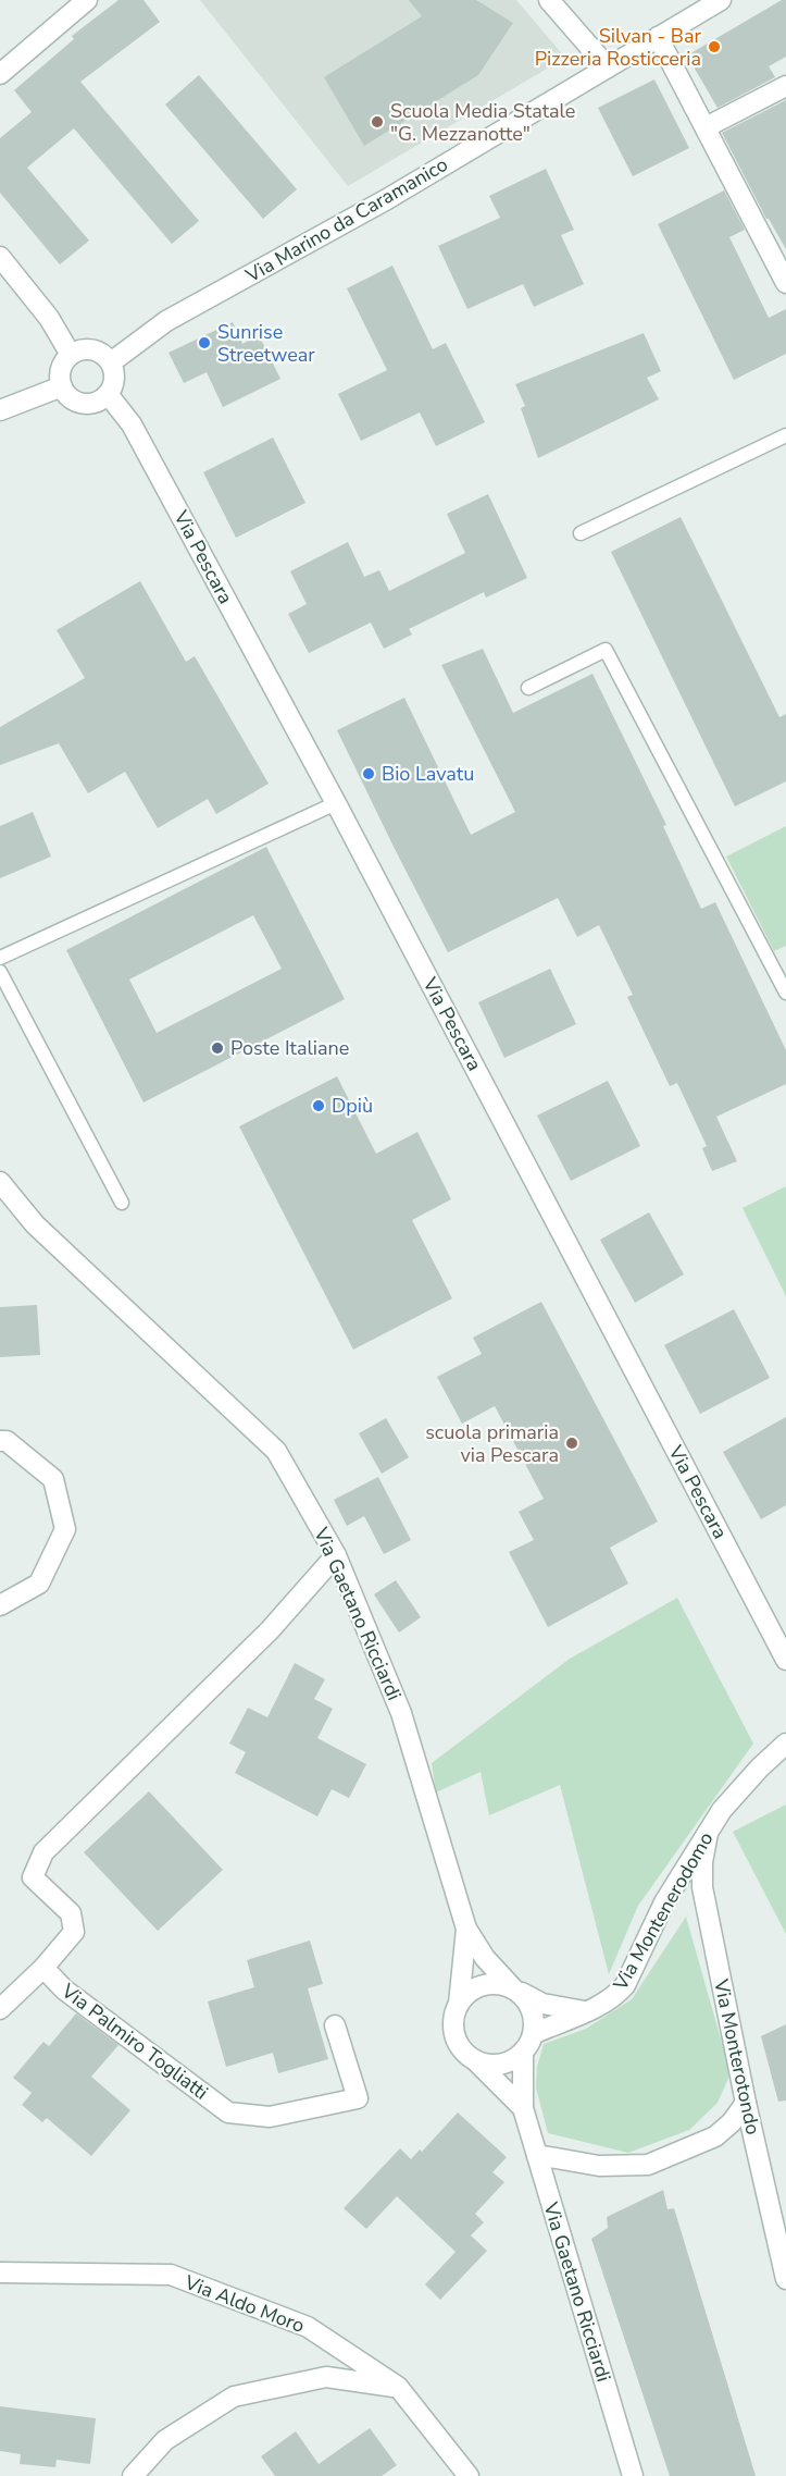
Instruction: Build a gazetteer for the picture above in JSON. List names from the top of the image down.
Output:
{
  "streets": {
    "street": [
      "Via Marino da Caramanico",
      "Via Pescara",
      "Via Gaetano Ricciardi",
      "Via Montenerodomo",
      "Via Palmiro Togliatti",
      "Via Monterotondo",
      "Via Aldo Moro"
    ]
  },
  "crossings": [
    ["Via Marino da Caramanico", "Via Pescara"],
    ["Via Gaetano Ricciardi", "Via Montenerodomo"],
    ["Via Gaetano Ricciardi", "Via Palmiro Togliatti"],
    ["Via Montenerodomo", "Via Monterotondo"]
  ],
  "places": [
    "Silvan - Bar Pizzeria Rosticceria",
    "Scuola Media Statale \"G. Mezzanotte\"",
    "Sunrise Streetwear",
    "Bio Lavatu",
    "Poste Italiane",
    "Dpiù",
    "scuola primaria via Pescara"
  ]
}
